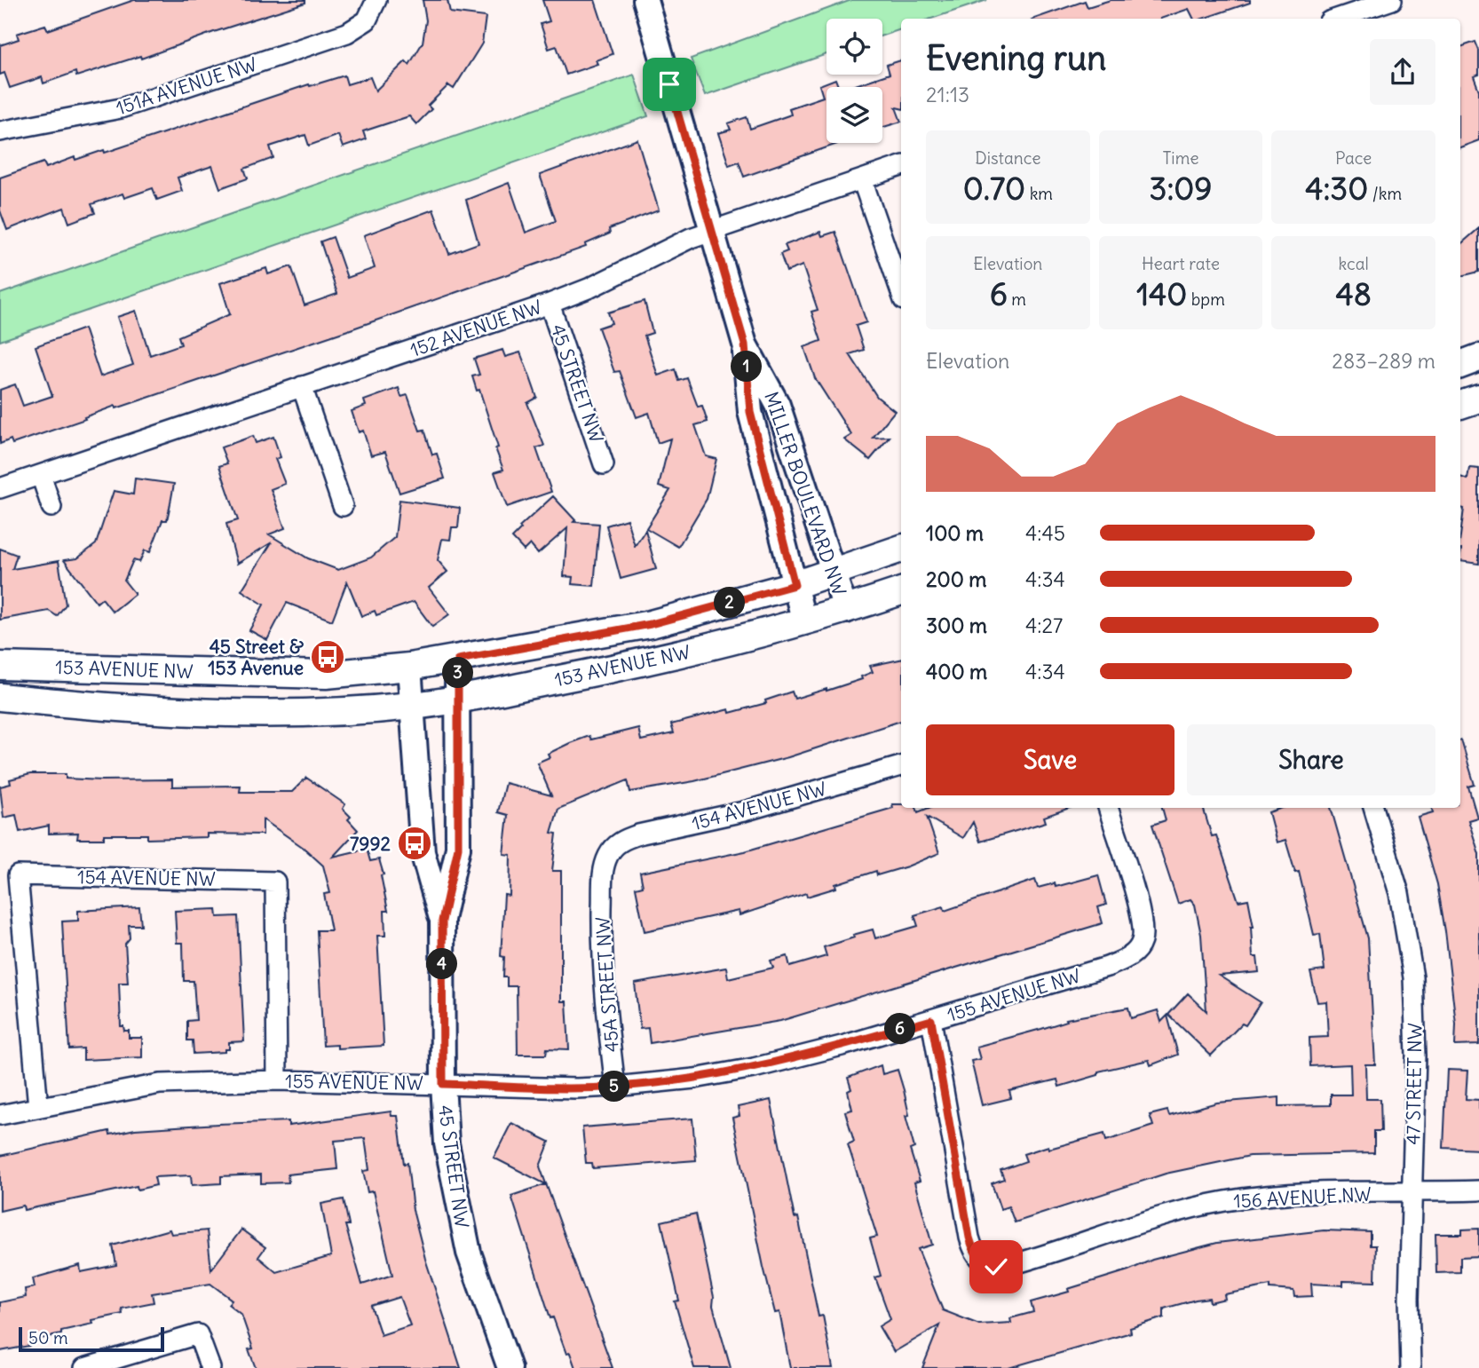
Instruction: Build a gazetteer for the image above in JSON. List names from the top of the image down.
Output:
{
  "streets": {
    "main road": ["153 AVENUE NW"],
    "street": [
      "151A AVENUE NW",
      "152 AVENUE NW",
      "45 STREET NW",
      "MILLER BOULEVARD NW",
      "154 AVENUE NW",
      "45A STREET NW",
      "155 AVENUE NW",
      "47 STREET NW",
      "156 AVENUE NW"
    ]
  },
  "crossings": [
    ["152 AVENUE NW", "45 STREET NW"],
    ["152 AVENUE NW", "MILLER BOULEVARD NW"],
    ["45 STREET NW", "153 AVENUE NW"],
    ["45 STREET NW", "155 AVENUE NW"],
    ["MILLER BOULEVARD NW", "153 AVENUE NW"],
    ["154 AVENUE NW", "45A STREET NW"],
    ["154 AVENUE NW", "155 AVENUE NW"],
    ["45A STREET NW", "155 AVENUE NW"],
    ["155 AVENUE NW", "156 AVENUE NW"],
    ["47 STREET NW", "156 AVENUE NW"]
  ],
  "places": {
    "bus stop": ["45 Street & 153 Avenue", "7992"]
  },
  "scale_bar": "50 m",
  "page": {
    "heading": ["Evening run", "21:13"],
    "stats": [
      ["Distance", "0.70 km"],
      ["Time", "3:09"],
      ["Pace", "4:30 /km"],
      ["Elevation", "6 m"],
      ["Heart rate", "140 bpm"],
      ["kcal", "48"]
    ],
    "chart": ["Elevation", "283–289 m"],
    "pins": [
      "1",
      "2",
      "3",
      "4",
      "6",
      "5"
    ],
    "list": [
      {
        "name": "100 m",
        "note": "4:45"
      },
      {
        "name": "200 m",
        "note": "4:34"
      },
      {
        "name": "300 m",
        "note": "4:27"
      },
      {
        "name": "400 m",
        "note": "4:34"
      }
    ],
    "buttons": ["Save", "Share"],
    "scale": "50 m"
  }
}
